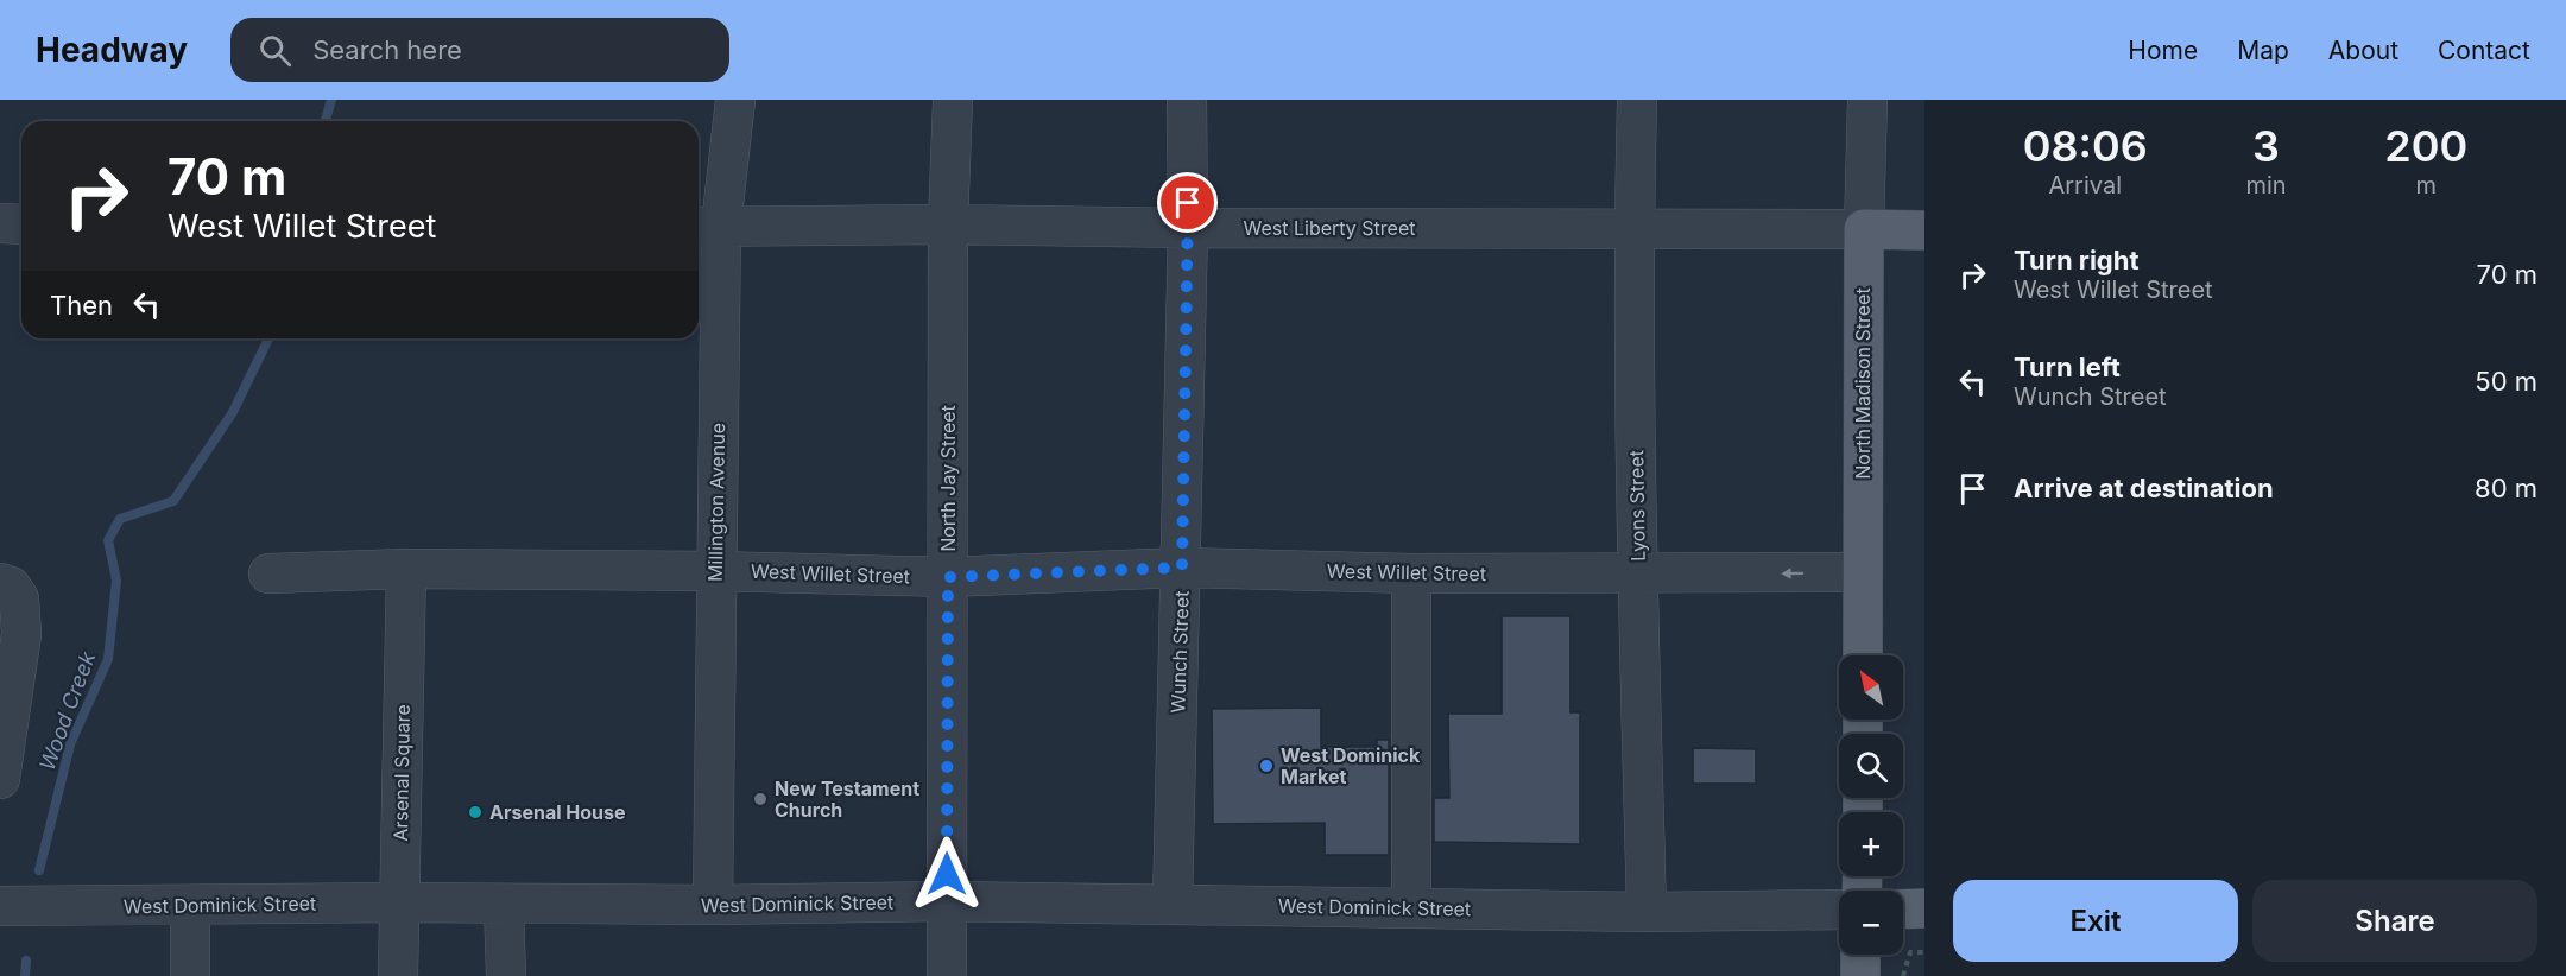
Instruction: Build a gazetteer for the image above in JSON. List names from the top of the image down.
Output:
{
  "streets": {
    "main road": ["West Liberty Street", "North Madison Street"],
    "street": [
      "North Jay Street",
      "Millington Avenue",
      "Lyons Street",
      "West Willet Street",
      "Wunch Street",
      "Arsenal Square",
      "West Dominick Street"
    ]
  },
  "crossings": [
    ["West Liberty Street", "North Madison Street"],
    ["West Liberty Street", "North Jay Street"],
    ["West Liberty Street", "Millington Avenue"],
    ["West Liberty Street", "Lyons Street"],
    ["West Liberty Street", "Wunch Street"],
    ["North Madison Street", "West Willet Street"],
    ["North Jay Street", "West Willet Street"],
    ["North Jay Street", "West Dominick Street"],
    ["Millington Avenue", "West Willet Street"],
    ["Millington Avenue", "West Dominick Street"],
    ["Lyons Street", "West Willet Street"],
    ["Lyons Street", "West Dominick Street"],
    ["West Willet Street", "Wunch Street"],
    ["West Willet Street", "Arsenal Square"],
    ["Wunch Street", "West Dominick Street"],
    ["Arsenal Square", "West Dominick Street"]
  ],
  "water": ["Wood Creek"],
  "places": ["West Dominick Market", "New Testament Church", "Arsenal House"],
  "north": "top left",
  "page": {
    "header": "Headway",
    "search": "Search here",
    "nav": [
      "Home",
      "Map",
      "About",
      "Contact"
    ],
    "eta": [
      "08:06",
      "Arrival",
      "3",
      "min",
      "200",
      "m"
    ],
    "turn": ["70 m", "West Willet Street"],
    "list": [
      {
        "name": "Turn right",
        "note": "West Willet Street",
        "value": "70 m"
      },
      {
        "name": "Turn left",
        "note": "Wunch Street",
        "value": "50 m"
      },
      {
        "name": "Arrive at destination",
        "value": "80 m"
      }
    ],
    "then": "Then",
    "map_buttons": ["+", "−"],
    "buttons": ["Exit", "Share"]
  }
}
